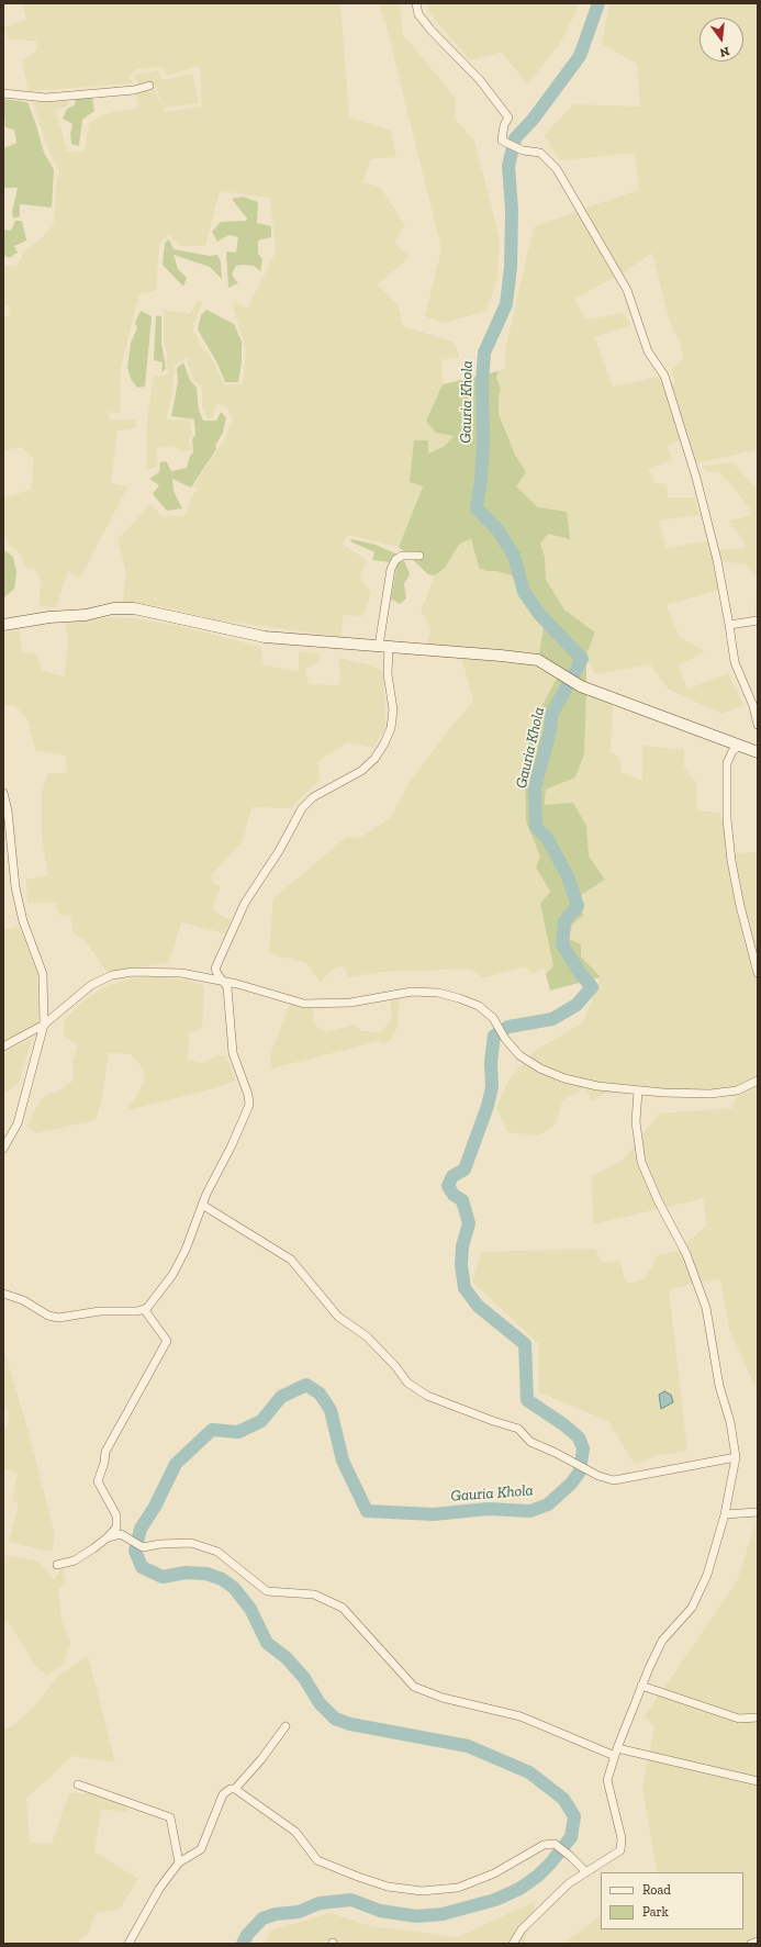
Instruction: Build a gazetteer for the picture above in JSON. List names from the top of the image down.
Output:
{
  "water": ["Gauria Khola"],
  "legend": ["Road", "Park"],
  "north": "bottom"
}
